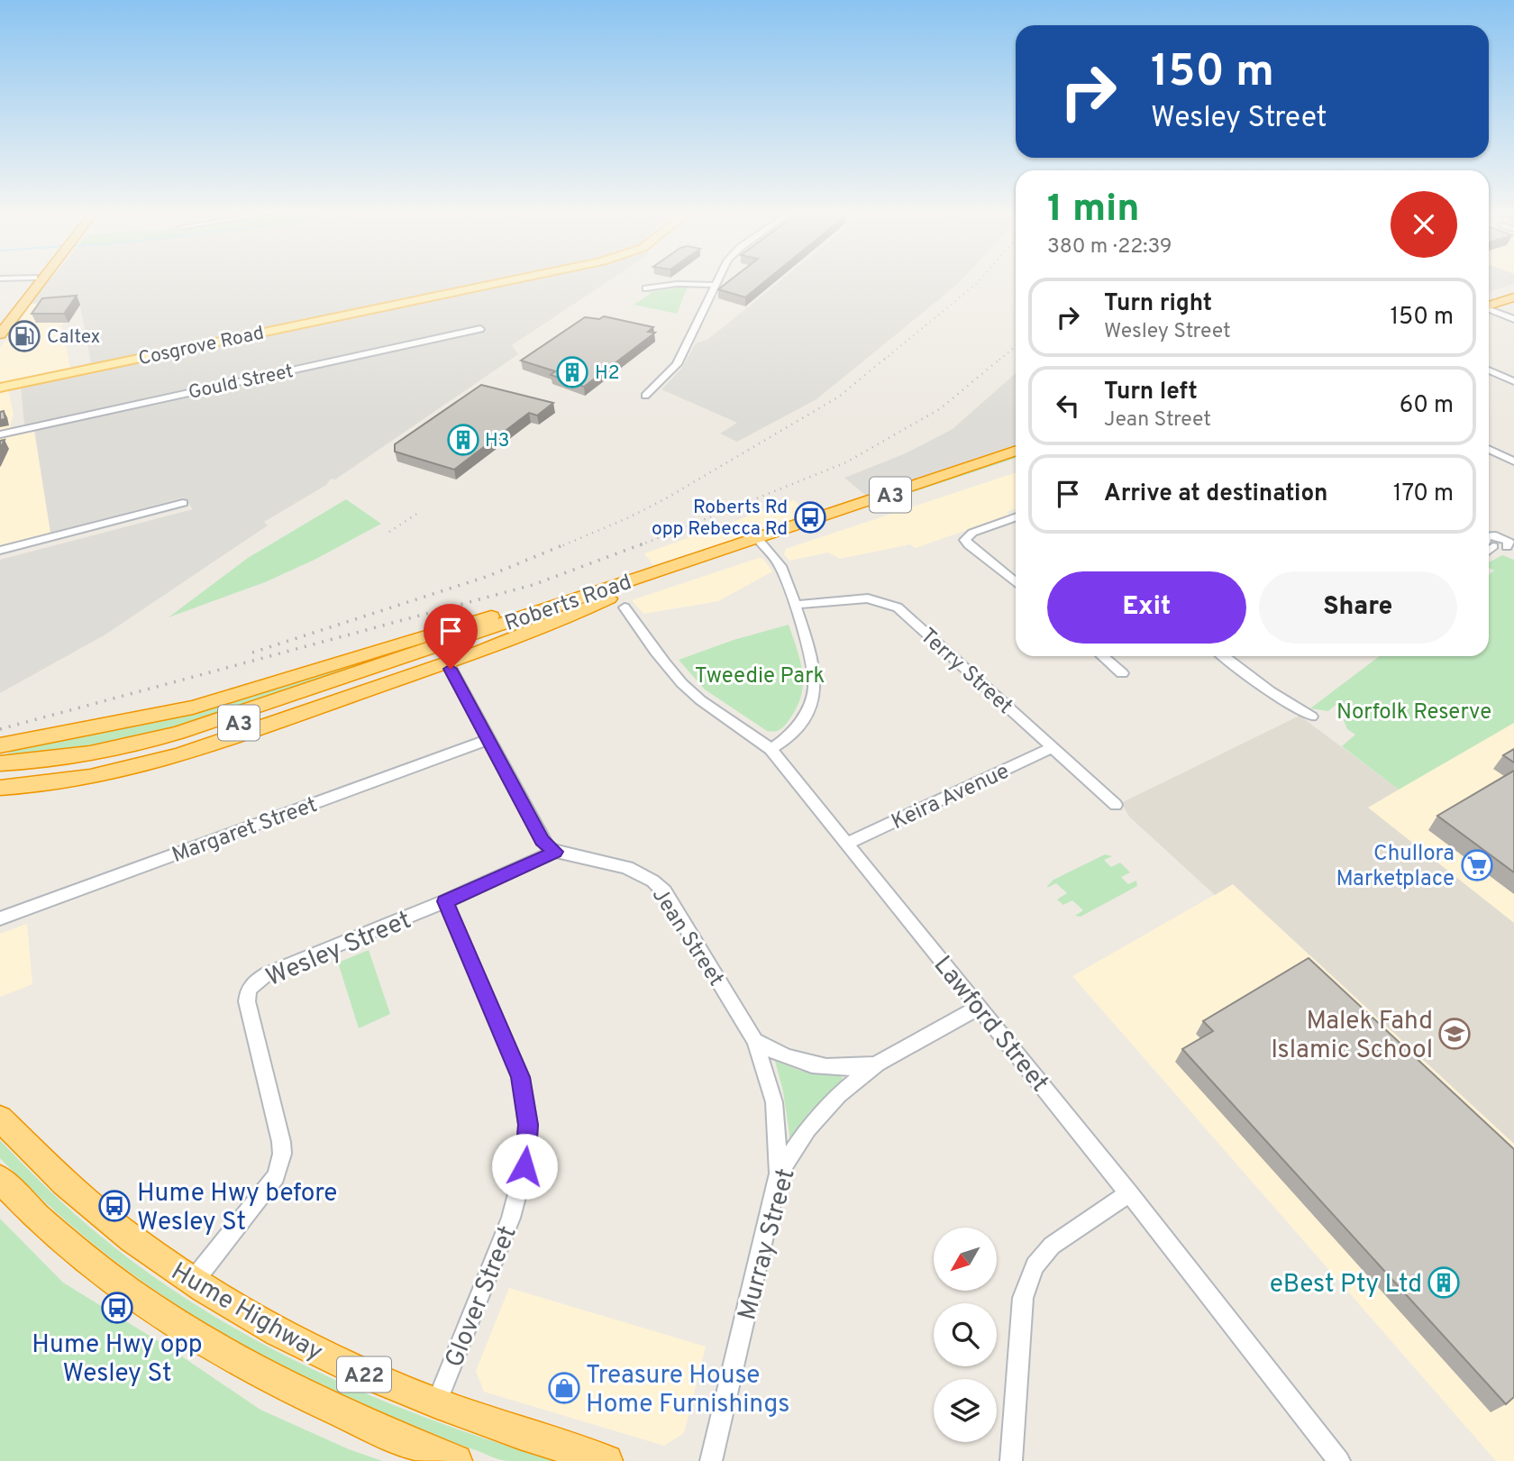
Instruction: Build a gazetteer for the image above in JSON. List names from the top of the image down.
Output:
{
  "streets": {
    "highway": [
      "A3",
      "Roberts Road",
      "Hume Highway",
      "A22"
    ],
    "main road": ["Cosgrove Road"],
    "street": [
      "Gould Street",
      "Terry Street",
      "Keira Avenue",
      "Margaret Street",
      "Jean Street",
      "Wesley Street",
      "Lawford Street",
      "Murray Street",
      "Glover Street"
    ]
  },
  "crossings": [
    ["Roberts Road", "Lawford Street"],
    ["Terry Street", "Keira Avenue"],
    ["Keira Avenue", "Lawford Street"],
    ["Jean Street", "Wesley Street"],
    ["Jean Street", "Murray Street"],
    ["Wesley Street", "Glover Street"],
    ["Wesley Street", "Hume Highway"],
    ["Lawford Street", "Murray Street"],
    ["Glover Street", "Hume Highway"]
  ],
  "parks": ["Tweedie Park", "Norfolk Reserve"],
  "places": {
    "fuel station": ["Caltex"],
    "building": ["H2", "H3", "eBest Pty Ltd"],
    "bus stop": ["Roberts Rd opp Rebecca Rd", "Hume Hwy before Wesley St", "Hume Hwy opp Wesley St"],
    "supermarket": ["Chullora Marketplace"],
    "school or university": ["Malek Fahd Islamic School"],
    "shop": ["Treasure House Home Furnishings"]
  },
  "north": "bottom left",
  "page": {
    "turn": ["150 m", "Wesley Street"],
    "heading": ["1 min", "380 m · 22:39"],
    "list": [
      {
        "name": "Turn right",
        "note": "Wesley Street",
        "value": "150 m"
      },
      {
        "name": "Turn left",
        "note": "Jean Street",
        "value": "60 m"
      },
      {
        "name": "Arrive at destination",
        "value": "170 m"
      }
    ],
    "buttons": ["Exit", "Share"]
  }
}
